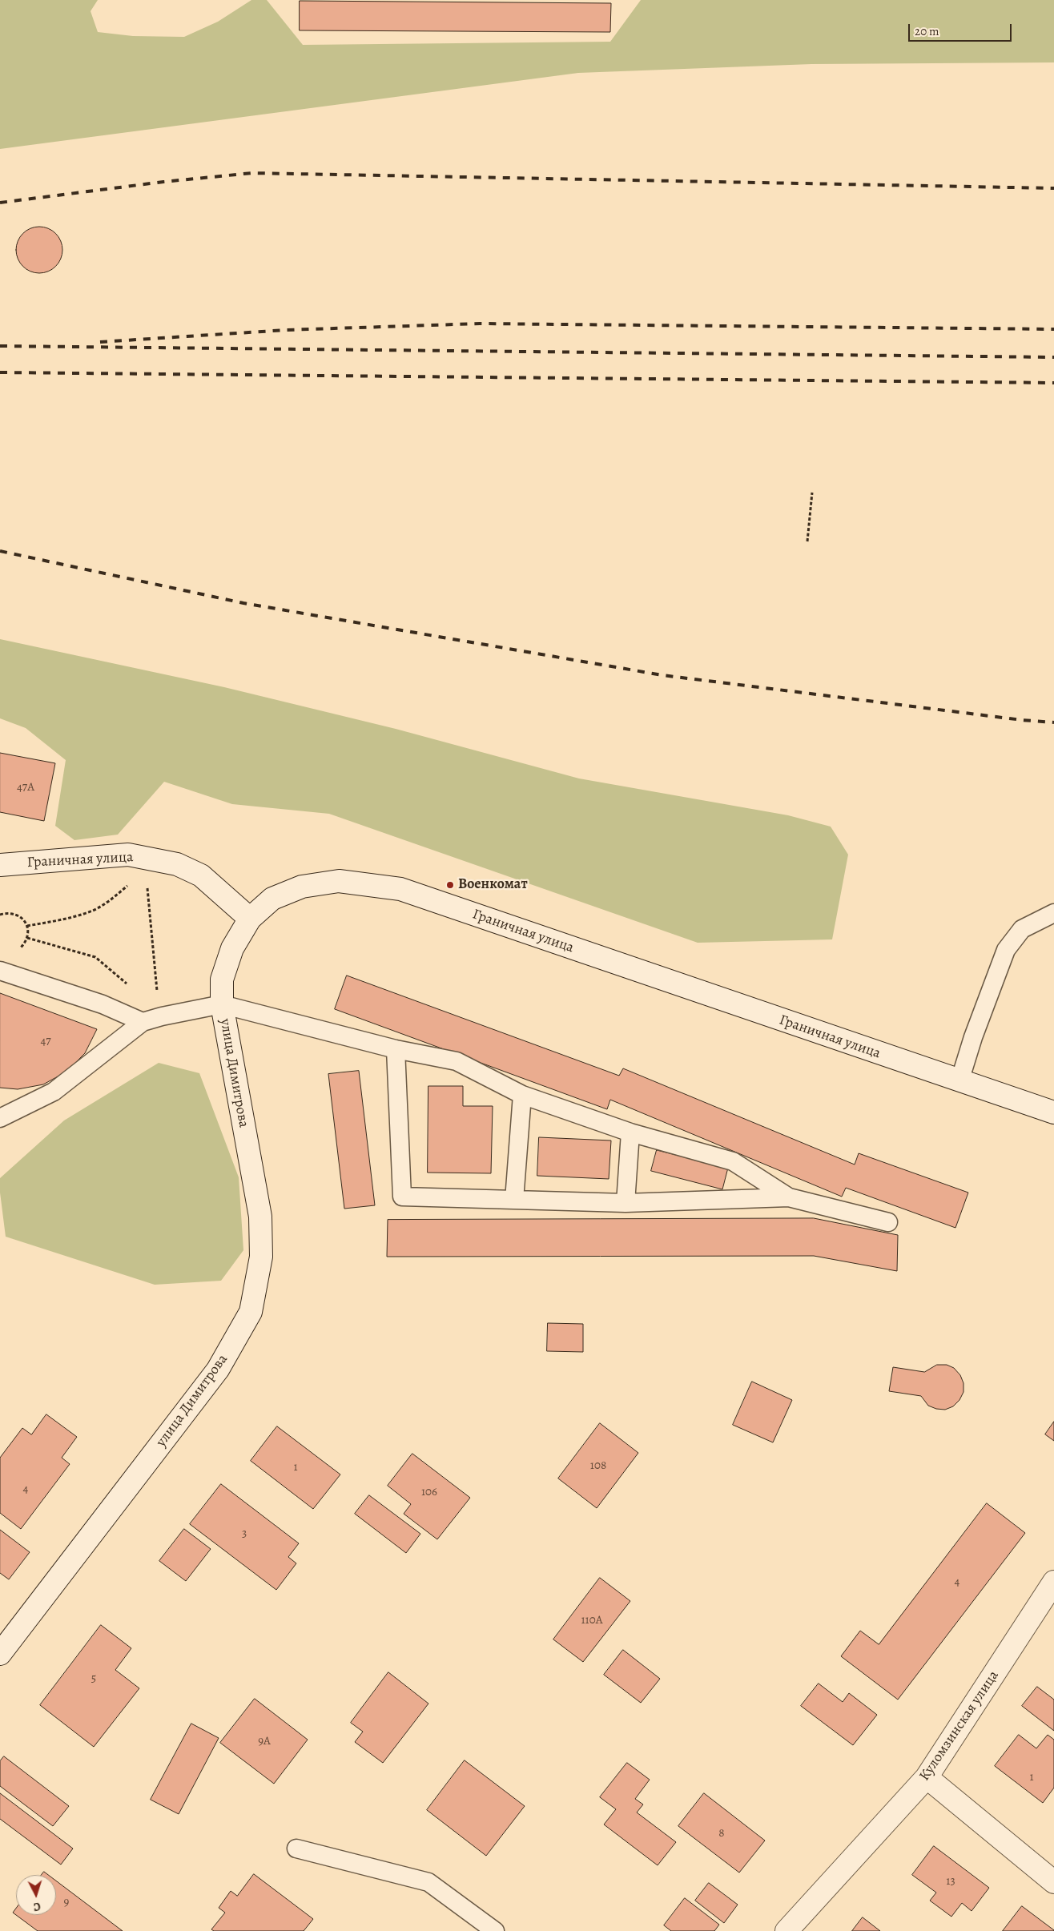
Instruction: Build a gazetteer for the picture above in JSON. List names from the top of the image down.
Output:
{
  "streets": {
    "main road": ["Граничная улица", "улица Димитрова", "Куломзинская улица"]
  },
  "crossings": [
    ["Граничная улица", "улица Димитрова"]
  ],
  "places": ["Военкомат"],
  "house_numbers": [
    "47А",
    "47",
    "108",
    "1",
    "4",
    "106",
    "3",
    "4",
    "110А",
    "5",
    "9А",
    "1",
    "8",
    "13",
    "9"
  ],
  "scale_bar": "20 m",
  "north": "bottom"
}
